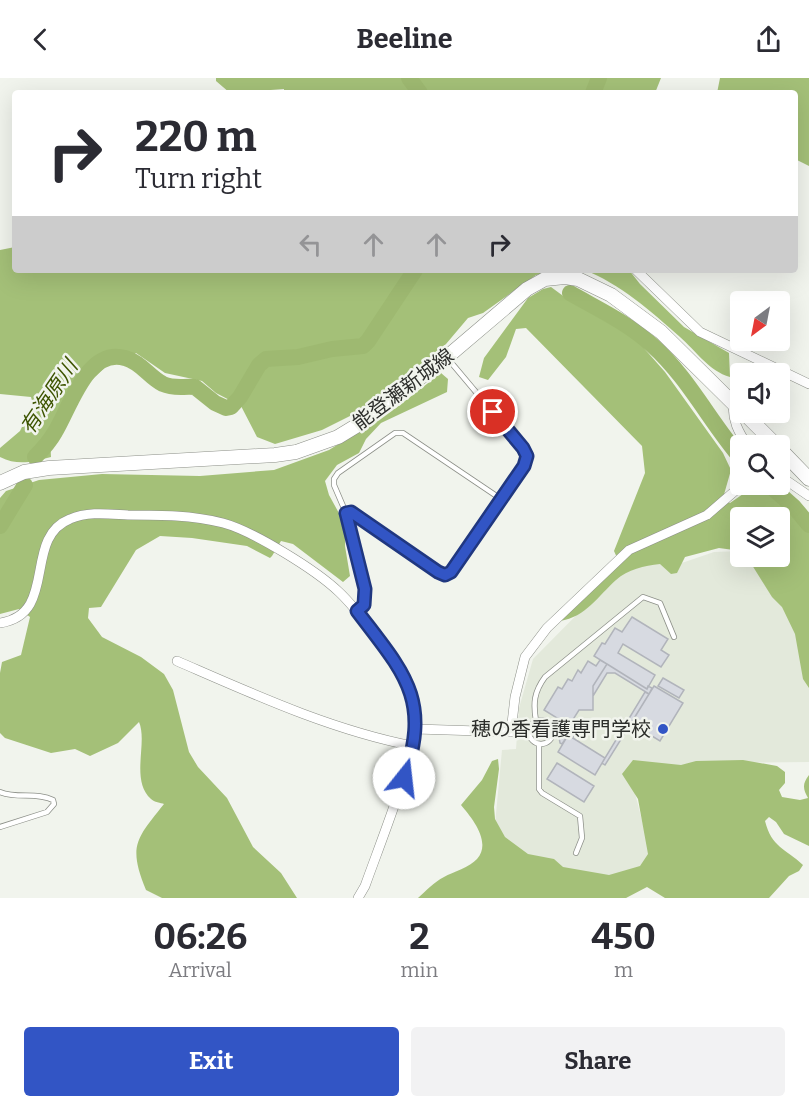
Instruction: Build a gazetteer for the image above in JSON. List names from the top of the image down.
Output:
{
  "streets": {
    "main road": ["能登瀬新城線"]
  },
  "water": ["有海原川"],
  "places": ["穂の香看護専門学校"],
  "north": "bottom left",
  "page": {
    "header": "Beeline",
    "turn": ["220 m", "Turn right"],
    "eta": [
      "06:26",
      "Arrival",
      "2",
      "min",
      "450",
      "m"
    ],
    "buttons": ["Exit", "Share"]
  }
}
